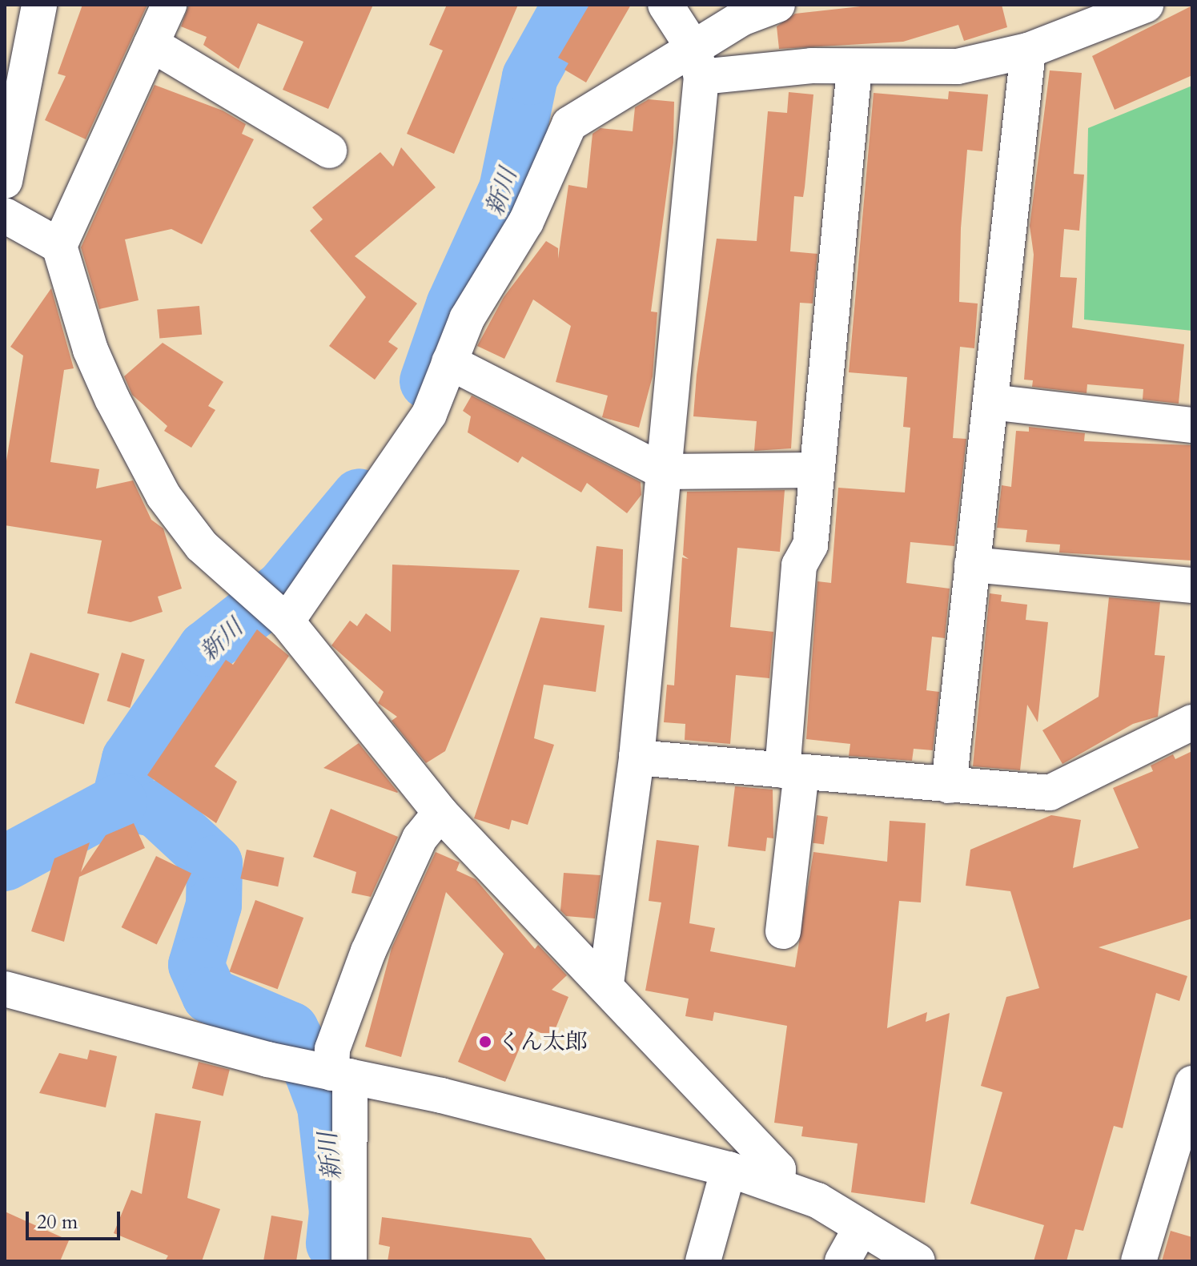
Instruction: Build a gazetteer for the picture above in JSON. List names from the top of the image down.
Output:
{
  "water": ["新川"],
  "places": ["くん太郎"],
  "scale_bar": "20 m"
}
